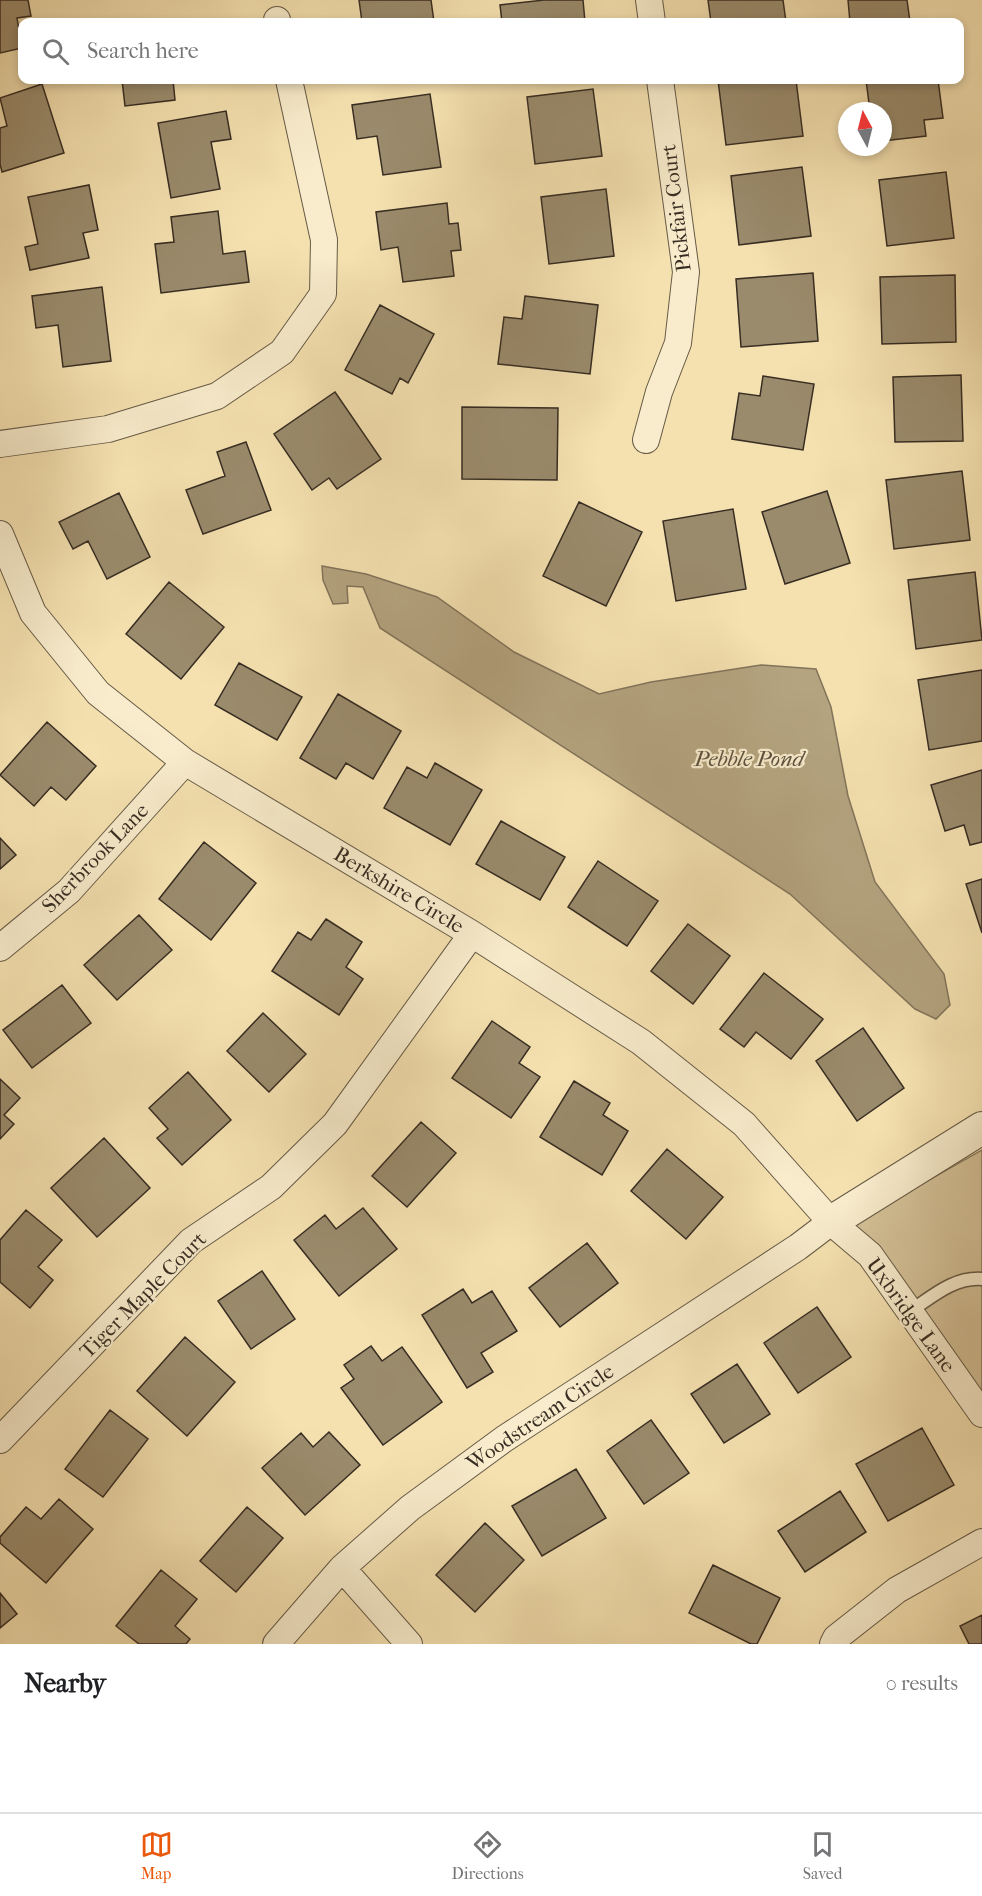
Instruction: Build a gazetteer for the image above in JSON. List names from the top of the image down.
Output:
{
  "streets": {
    "street": [
      "Pickfair Court",
      "Sherbrook Lane",
      "Berkshire Circle",
      "Tiger Maple Court",
      "Uxbridge Lane",
      "Woodstream Circle"
    ]
  },
  "crossings": [
    ["Sherbrook Lane", "Berkshire Circle"],
    ["Berkshire Circle", "Tiger Maple Court"],
    ["Berkshire Circle", "Uxbridge Lane"],
    ["Berkshire Circle", "Woodstream Circle"],
    ["Uxbridge Lane", "Woodstream Circle"]
  ],
  "water": ["Pebble Pond"],
  "north": "top",
  "page": {
    "search": "Search here",
    "heading": ["Nearby", "0 results"],
    "nav": ["Map", "Directions", "Saved"]
  }
}
